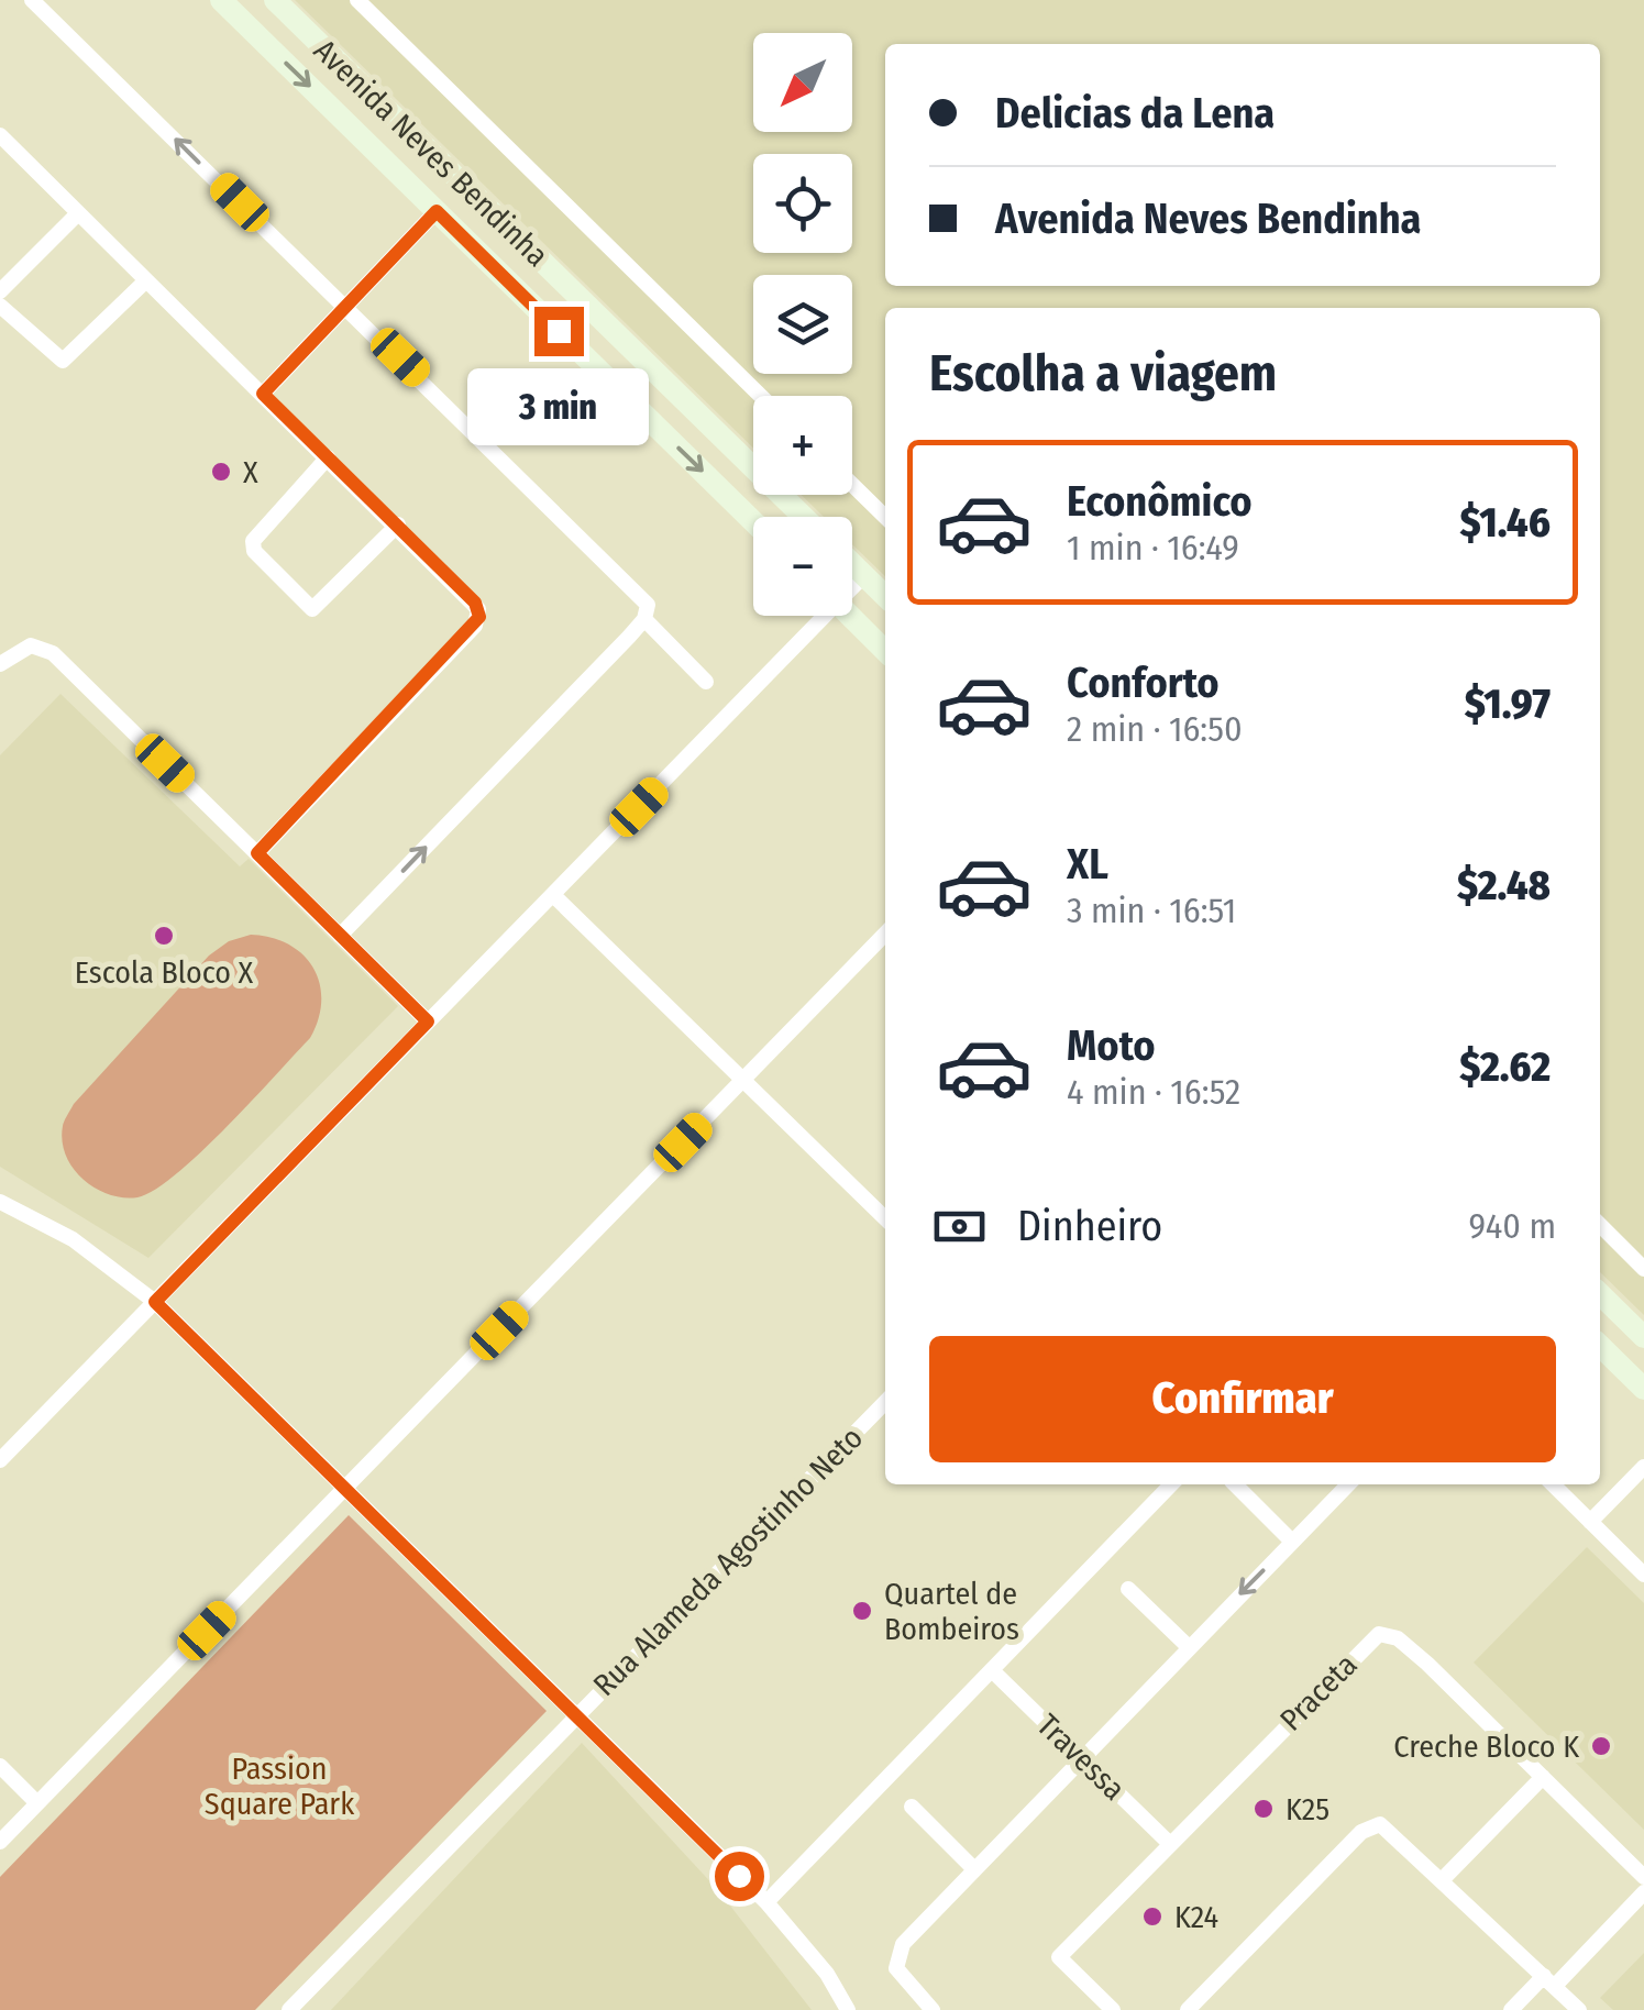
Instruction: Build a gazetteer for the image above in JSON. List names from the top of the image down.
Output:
{
  "streets": {
    "street": [
      "Avenida Neves Bendinha",
      "Rua Alameda Agostinho Neto",
      "Praceta",
      "Travessa"
    ]
  },
  "crossings": [
    ["Praceta", "Travessa"]
  ],
  "parks": ["Passion Square Park"],
  "places": [
    "X",
    "Escola Bloco X",
    "Quartel de Bombeiros",
    "Creche Bloco K",
    "K25",
    "K24"
  ],
  "north": "bottom left",
  "page": {
    "map_buttons": ["+", "−"],
    "banner": ["Delicias da Lena", "Avenida Neves Bendinha"],
    "heading": "Escolha a viagem",
    "bubble": "3 min",
    "list": [
      {
        "name": "Econômico",
        "note": "1 min · 16:49",
        "value": "$1.46"
      },
      {
        "name": "Conforto",
        "note": "2 min · 16:50",
        "value": "$1.97"
      },
      {
        "name": "XL",
        "note": "3 min · 16:51",
        "value": "$2.48"
      },
      {
        "name": "Moto",
        "note": "4 min · 16:52",
        "value": "$2.62"
      }
    ],
    "pay": ["Dinheiro", "940 m"],
    "buttons": "Confirmar"
  }
}
